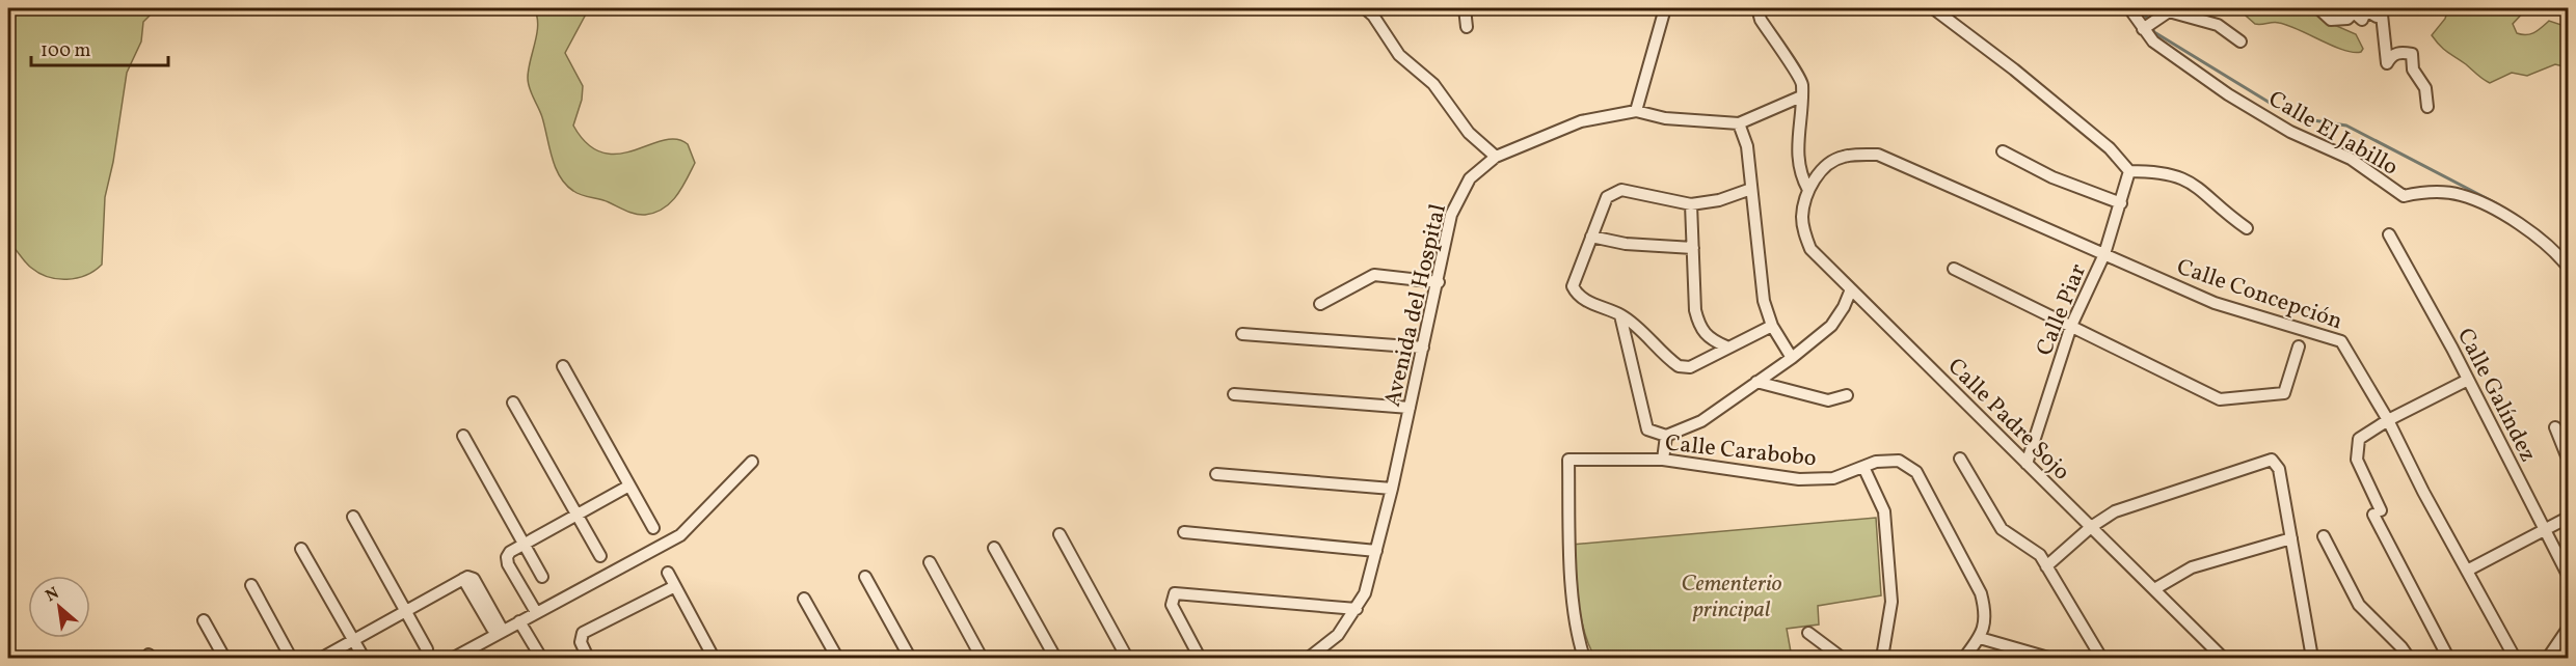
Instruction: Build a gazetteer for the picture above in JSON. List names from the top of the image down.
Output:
{
  "streets": {
    "street": [
      "Calle El Jabillo",
      "Calle Concepción",
      "Avenida del Hospital",
      "Calle Piar",
      "Calle Galíndez",
      "Calle Padre Sojo",
      "Calle Carabobo"
    ]
  },
  "crossings": [
    ["Calle Concepción", "Calle Piar"],
    ["Calle Concepción", "Calle Padre Sojo"],
    ["Calle Piar", "Calle Padre Sojo"]
  ],
  "parks": ["Cementerio principal"],
  "scale_bar": "100 m",
  "north": "top left"
}
